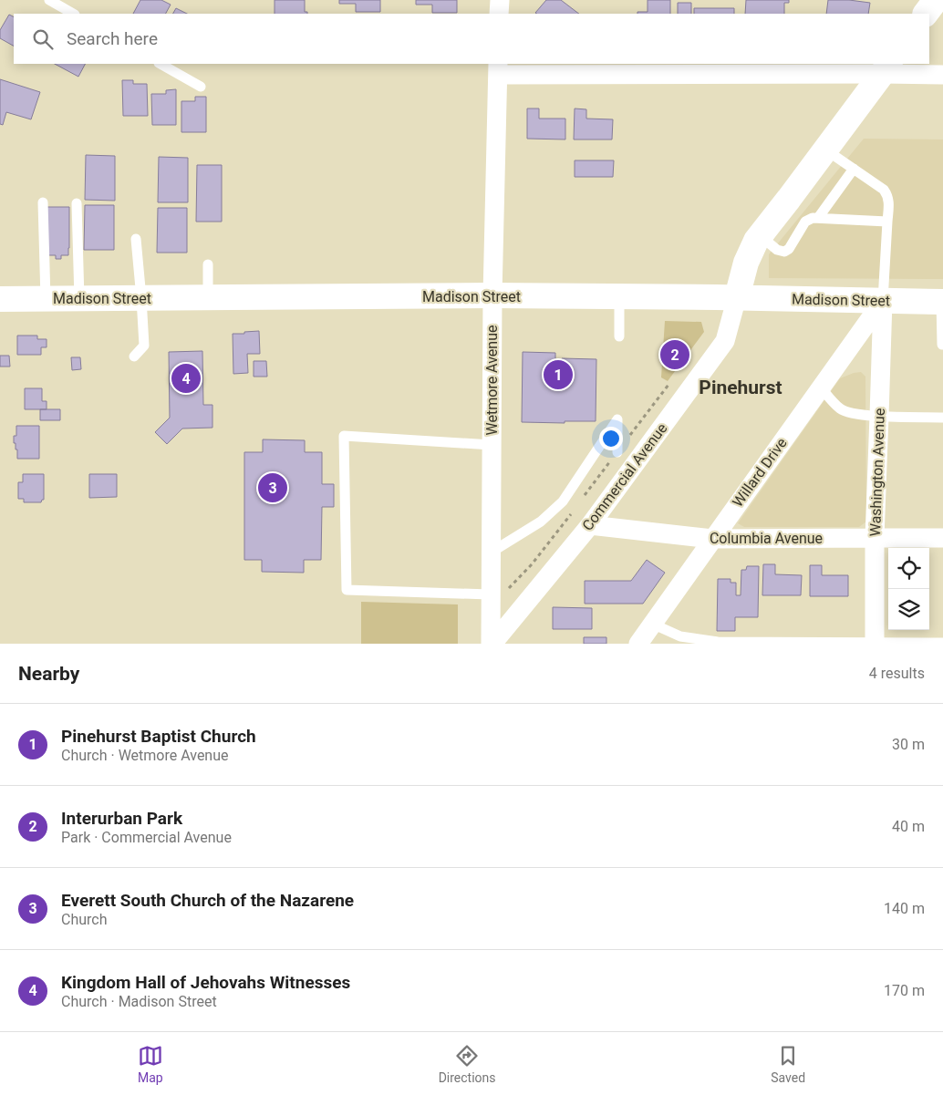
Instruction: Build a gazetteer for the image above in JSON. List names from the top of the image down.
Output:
{
  "streets": {
    "street": [
      "Madison Street",
      "Wetmore Avenue",
      "Willard Drive",
      "Washington Avenue",
      "Commercial Avenue",
      "Columbia Avenue"
    ]
  },
  "crossings": [
    ["Madison Street", "Wetmore Avenue"],
    ["Madison Street", "Willard Drive"],
    ["Madison Street", "Washington Avenue"],
    ["Madison Street", "Commercial Avenue"],
    ["Wetmore Avenue", "Commercial Avenue"],
    ["Willard Drive", "Washington Avenue"],
    ["Willard Drive", "Columbia Avenue"],
    ["Washington Avenue", "Columbia Avenue"],
    ["Commercial Avenue", "Columbia Avenue"]
  ],
  "districts": ["Pinehurst"],
  "page": {
    "search": "Search here",
    "pins": [
      "2",
      "1",
      "4",
      "3"
    ],
    "heading": ["Nearby", "4 results"],
    "list": [
      {
        "mark": "1",
        "name": "Pinehurst Baptist Church",
        "note": "Church · Wetmore Avenue",
        "value": "30 m"
      },
      {
        "mark": "2",
        "name": "Interurban Park",
        "note": "Park · Commercial Avenue",
        "value": "40 m"
      },
      {
        "mark": "3",
        "name": "Everett South Church of the Nazarene",
        "note": "Church",
        "value": "140 m"
      },
      {
        "mark": "4",
        "name": "Kingdom Hall of Jehovahs Witnesses",
        "note": "Church · Madison Street",
        "value": "170 m"
      }
    ],
    "nav": ["Map", "Directions", "Saved"]
  }
}
